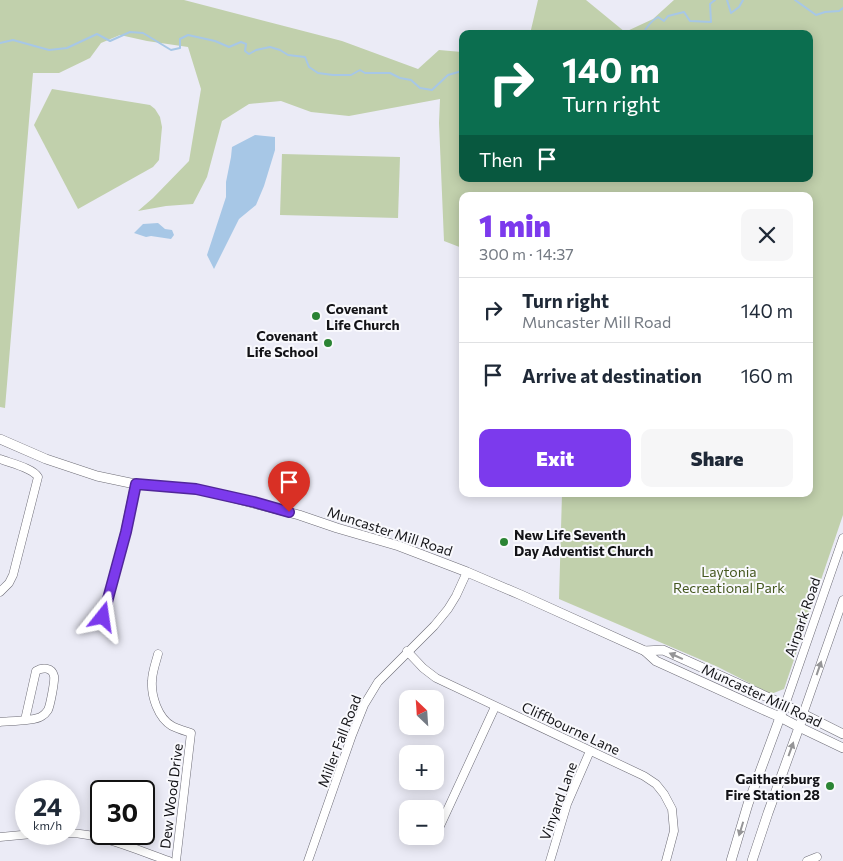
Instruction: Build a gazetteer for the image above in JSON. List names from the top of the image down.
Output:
{
  "streets": {
    "main road": ["Muncaster Mill Road"],
    "street": [
      "Airpark Road",
      "Cliffbourne Lane",
      "Miller Fall Road",
      "Dew Wood Drive",
      "Vinyard Lane"
    ]
  },
  "crossings": [
    ["Muncaster Mill Road", "Airpark Road"],
    ["Muncaster Mill Road", "Miller Fall Road"],
    ["Cliffbourne Lane", "Miller Fall Road"],
    ["Cliffbourne Lane", "Vinyard Lane"]
  ],
  "parks": ["Laytonia Recreational Park"],
  "places": [
    "Covenant Life Church",
    "Covenant Life School",
    "New Life Seventh Day Adventist Church",
    "Gaithersburg Fire Station 28"
  ],
  "north": "top left",
  "page": {
    "turn": ["140 m", "Turn right"],
    "then": "Then",
    "heading": ["1 min", "300 m · 14:37"],
    "list": [
      {
        "name": "Turn right",
        "note": "Muncaster Mill Road",
        "value": "140 m"
      },
      {
        "name": "Arrive at destination",
        "value": "160 m"
      }
    ],
    "buttons": ["Exit", "Share"],
    "map_buttons": ["+", "−"],
    "speed": "24 km/h",
    "limit": "30"
  }
}
